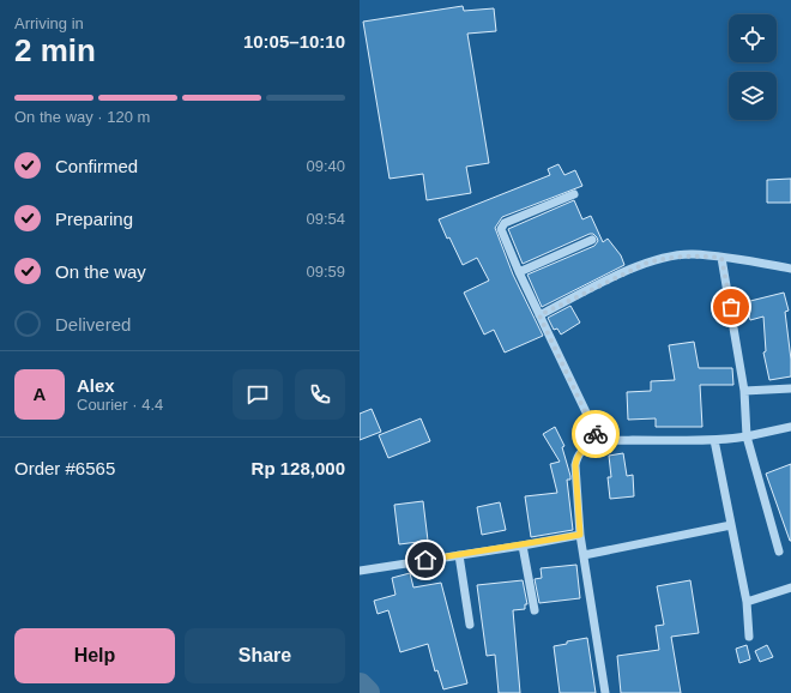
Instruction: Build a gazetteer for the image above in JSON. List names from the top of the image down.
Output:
{
  "page": {
    "heading": ["2 min", "Arriving in", "10:05–10:10"],
    "panel": [
      "Alex",
      "Courier · 4.4",
      "Order #6565",
      "Rp 128,000"
    ],
    "bar": "On the way · 120 m",
    "list": [
      ["Confirmed", "09:40"],
      ["Preparing", "09:54"],
      ["On the way", "09:59"],
      "Delivered"
    ],
    "round": "A",
    "buttons": ["Help", "Share"]
  }
}
